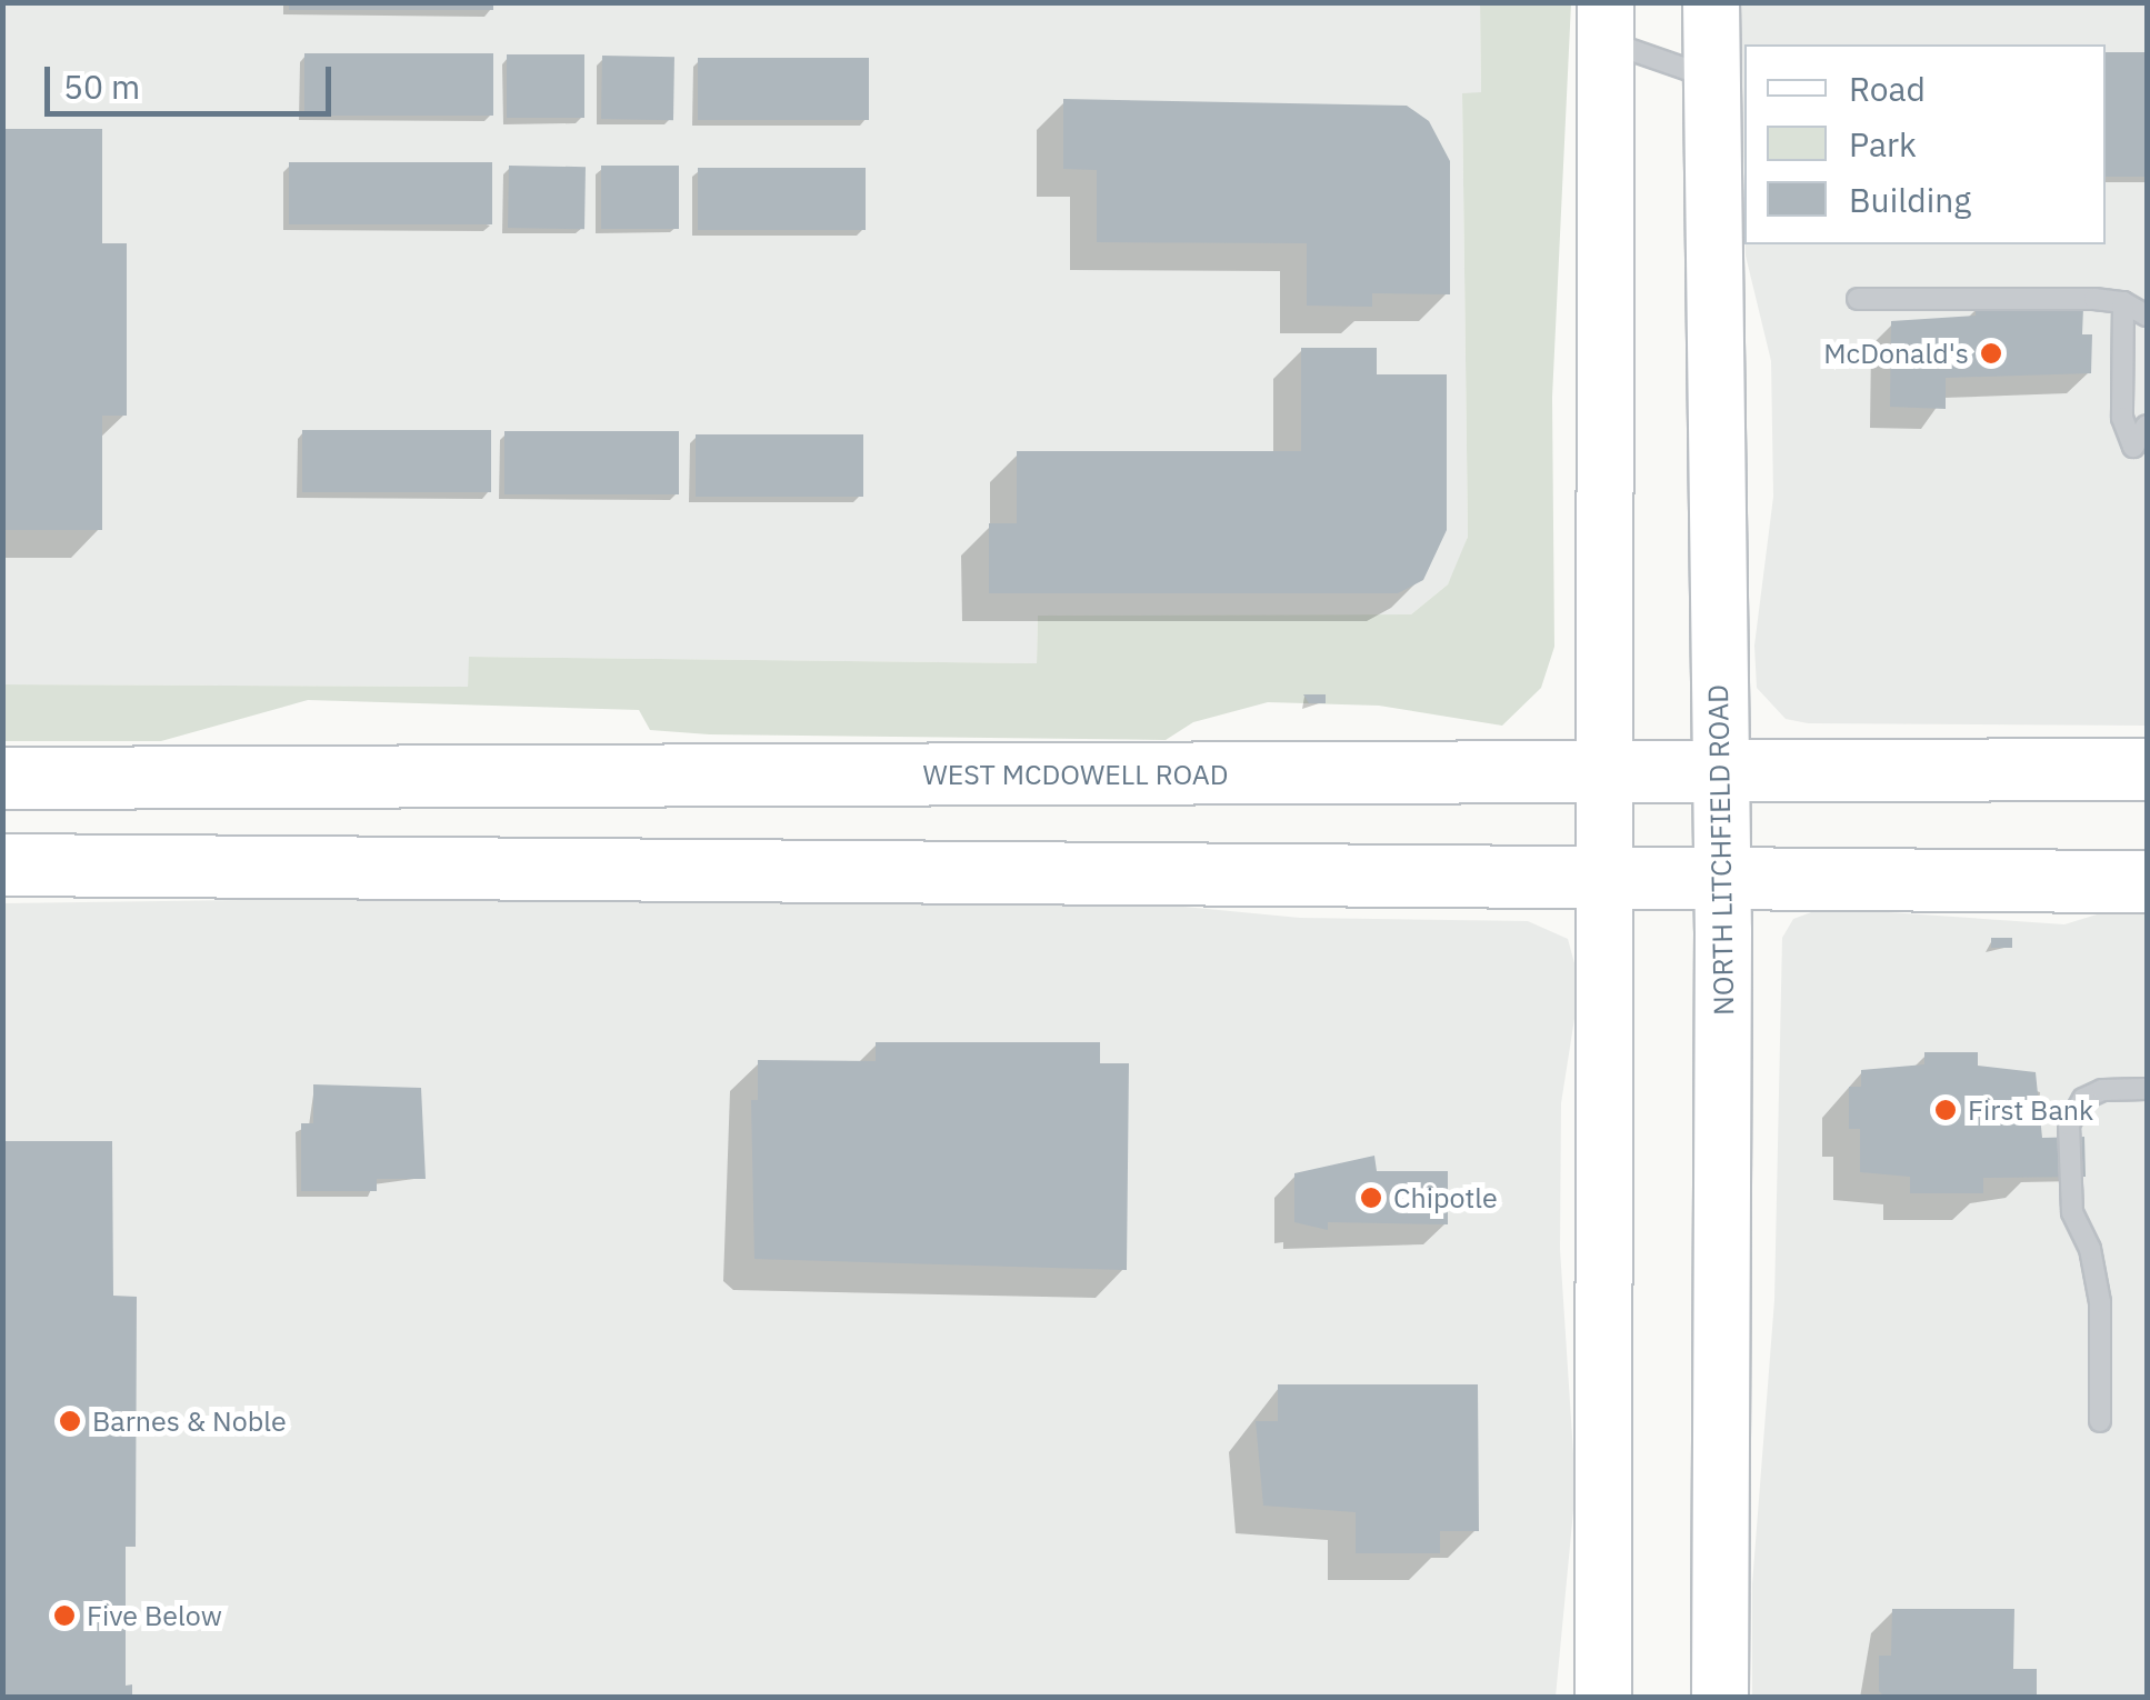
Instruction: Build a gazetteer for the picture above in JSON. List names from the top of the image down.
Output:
{
  "streets": {
    "main road": ["WEST MCDOWELL ROAD", "NORTH LITCHFIELD ROAD"]
  },
  "crossings": [
    ["WEST MCDOWELL ROAD", "NORTH LITCHFIELD ROAD"]
  ],
  "places": [
    "McDonald's",
    "First Bank",
    "Chipotle",
    "Barnes & Noble",
    "Five Below"
  ],
  "legend": ["Road", "Park", "Building"],
  "scale_bar": "50 m"
}
